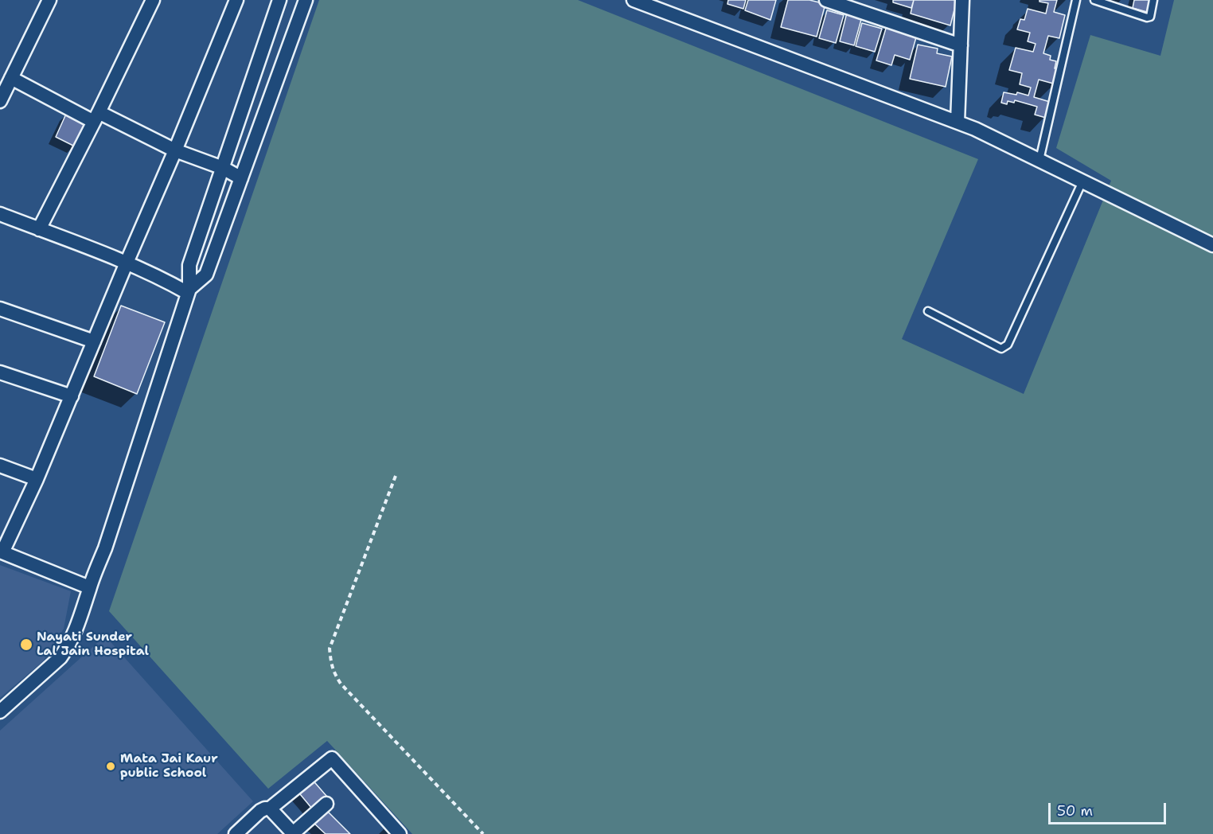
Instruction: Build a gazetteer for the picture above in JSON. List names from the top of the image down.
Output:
{
  "places": ["Nayati Sunder Lal Jain Hospital", "Mata Jai Kaur public School"],
  "scale_bar": "50 m"
}
